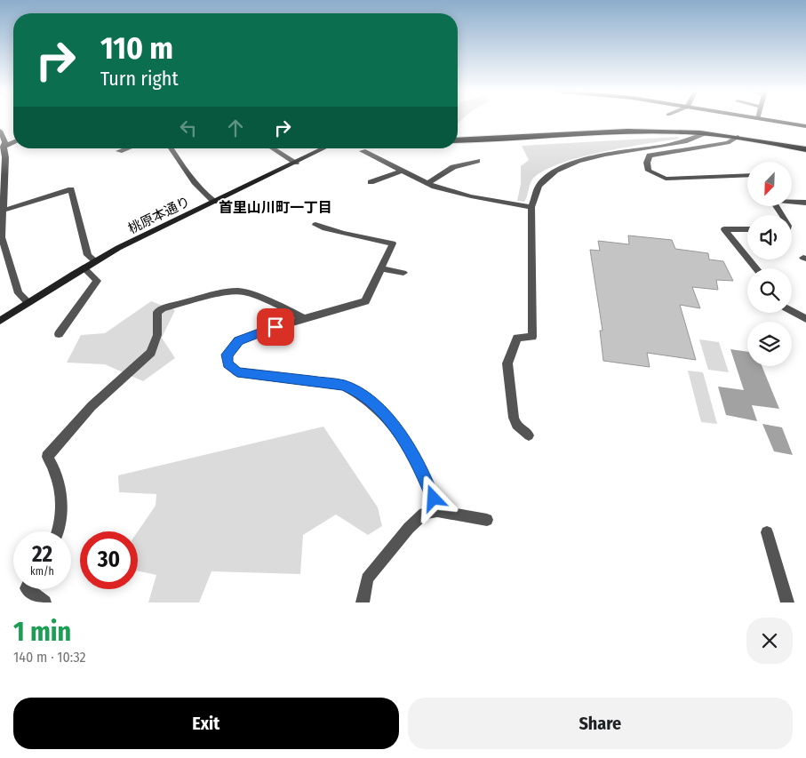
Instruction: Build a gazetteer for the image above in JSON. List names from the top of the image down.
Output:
{
  "streets": {
    "main road": ["桃原本通り"]
  },
  "districts": ["首里山川町一丁目"],
  "north": "bottom left",
  "page": {
    "turn": ["110 m", "Turn right"],
    "speed": "22 km/h",
    "limit": "30",
    "heading": ["1 min", "140 m · 10:32"],
    "buttons": ["Exit", "Share"]
  }
}
